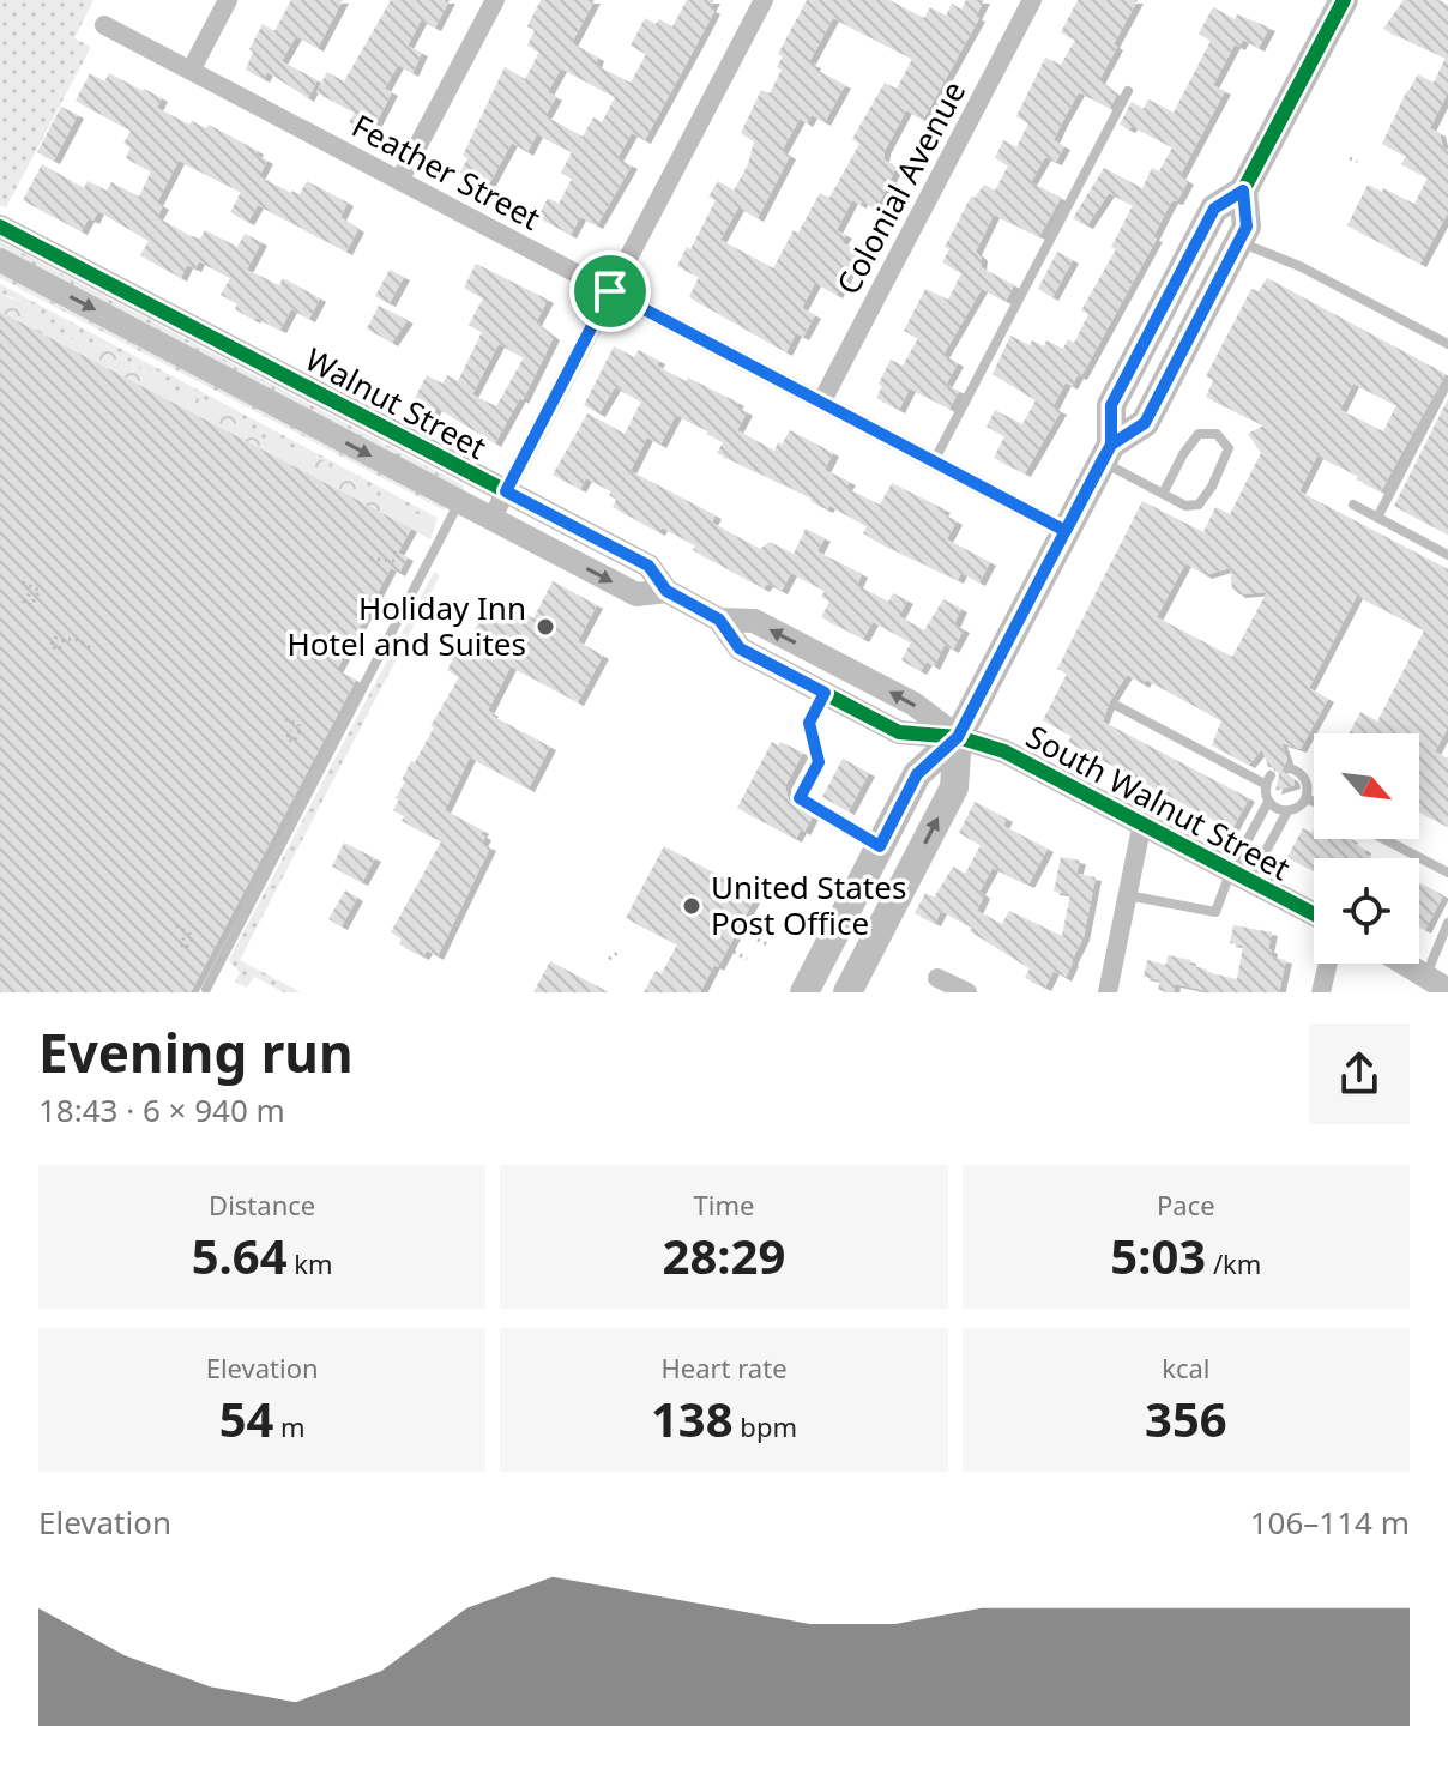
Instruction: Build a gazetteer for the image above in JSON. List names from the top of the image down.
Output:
{
  "streets": {
    "street": [
      "Feather Street",
      "Colonial Avenue",
      "Walnut Street",
      "South Walnut Street"
    ]
  },
  "crossings": [
    ["Feather Street", "Colonial Avenue"],
    ["Walnut Street", "South Walnut Street"]
  ],
  "places": ["Holiday Inn Hotel and Suites", "United States Post Office"],
  "north": "bottom right",
  "page": {
    "heading": ["Evening run", "18:43 · 6 × 940 m"],
    "stats": [
      ["Distance", "5.64 km"],
      ["Time", "28:29"],
      ["Pace", "5:03 /km"],
      ["Elevation", "54 m"],
      ["Heart rate", "138 bpm"],
      ["kcal", "356"]
    ],
    "chart": ["Elevation", "106–114 m"]
  }
}
